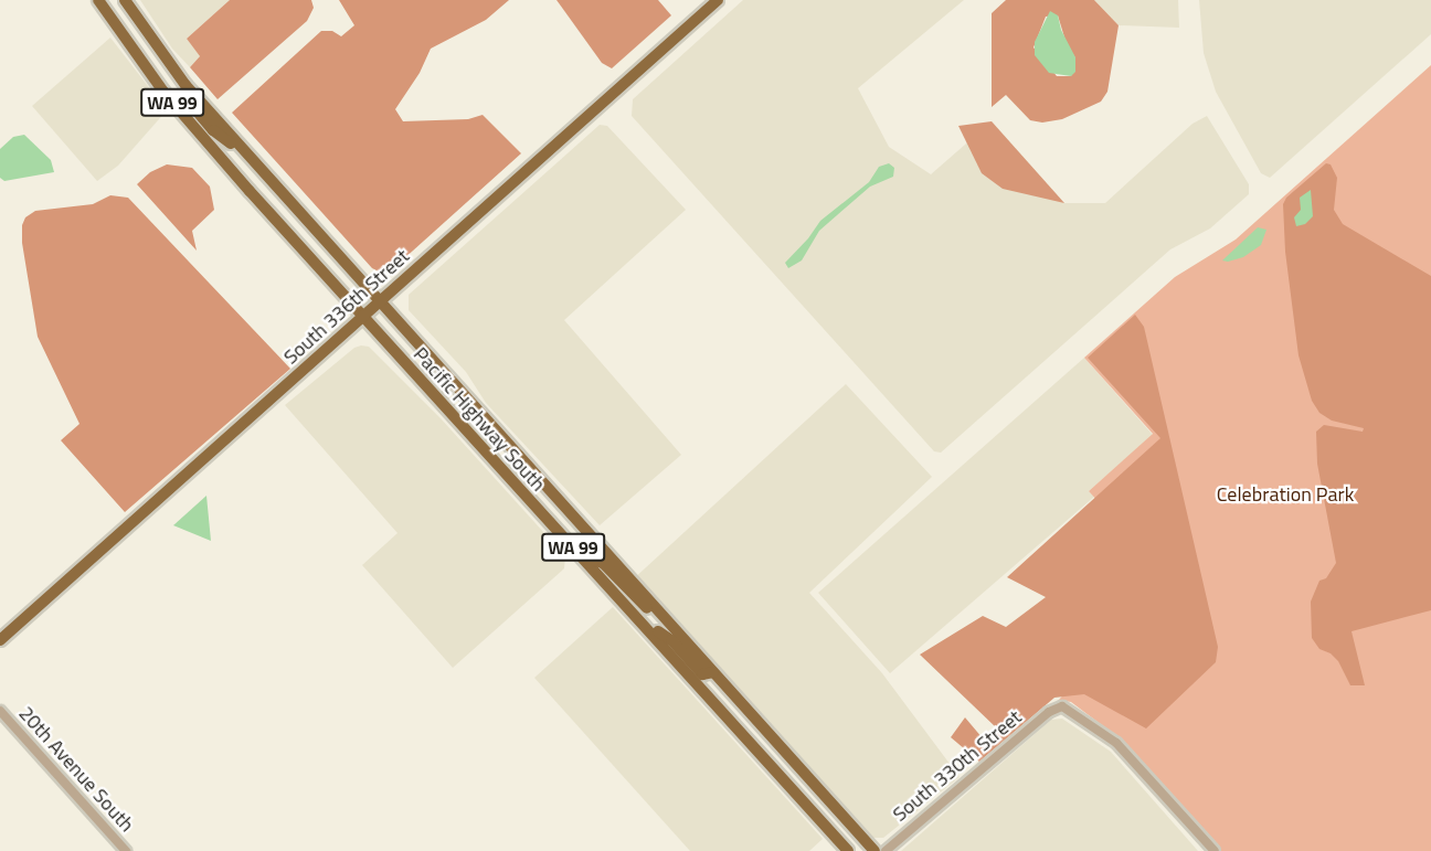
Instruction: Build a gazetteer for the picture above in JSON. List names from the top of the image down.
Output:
{
  "streets": {
    "main road": ["WA 99", "South 336th Street", "Pacific Highway South"],
    "street": ["South 330th Street", "20th Avenue South"]
  },
  "crossings": [
    ["South 336th Street", "Pacific Highway South"]
  ],
  "parks": ["Celebration Park"]
}
